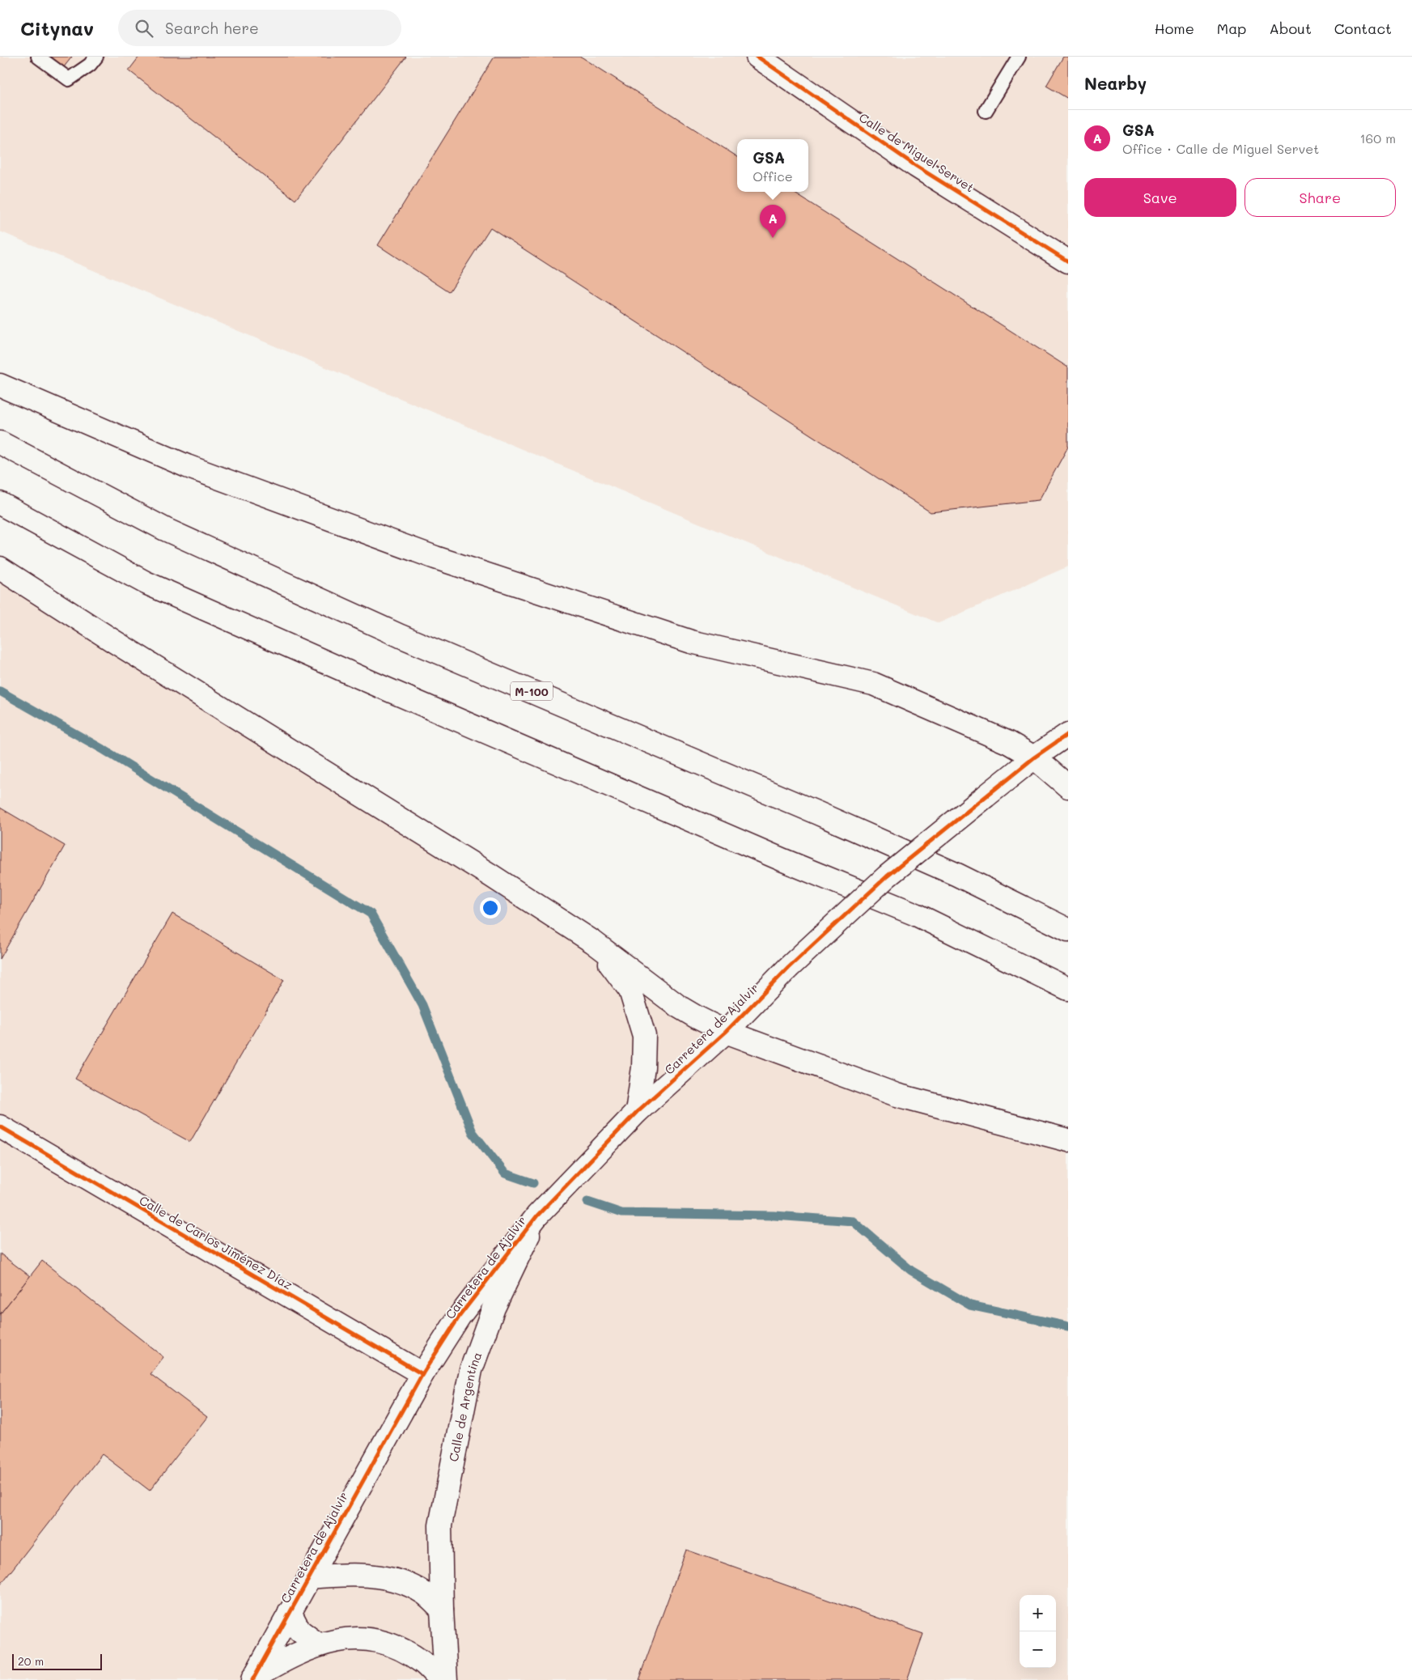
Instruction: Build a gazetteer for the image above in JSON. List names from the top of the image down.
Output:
{
  "streets": {
    "main road": [
      "Calle de Miguel Servet",
      "M-100",
      "Carretera de Ajalvir",
      "Calle de Carlos Jiménez Díaz",
      "Calle de Argentina"
    ]
  },
  "crossings": [
    ["Carretera de Ajalvir", "Calle de Carlos Jiménez Díaz"],
    ["Carretera de Ajalvir", "Calle de Argentina"]
  ],
  "scale_bar": "20 m",
  "page": {
    "header": "Citynav",
    "search": "Search here",
    "nav": [
      "Home",
      "Map",
      "About",
      "Contact"
    ],
    "heading": "Nearby",
    "list": [
      {
        "mark": "A",
        "name": "GSA",
        "note": "Office · Calle de Miguel Servet",
        "value": "160 m"
      }
    ],
    "popup": ["GSA", "Office"],
    "buttons": ["Save", "Share"],
    "pins": "A",
    "map_buttons": ["+", "−"],
    "scale": "20 m"
  }
}
